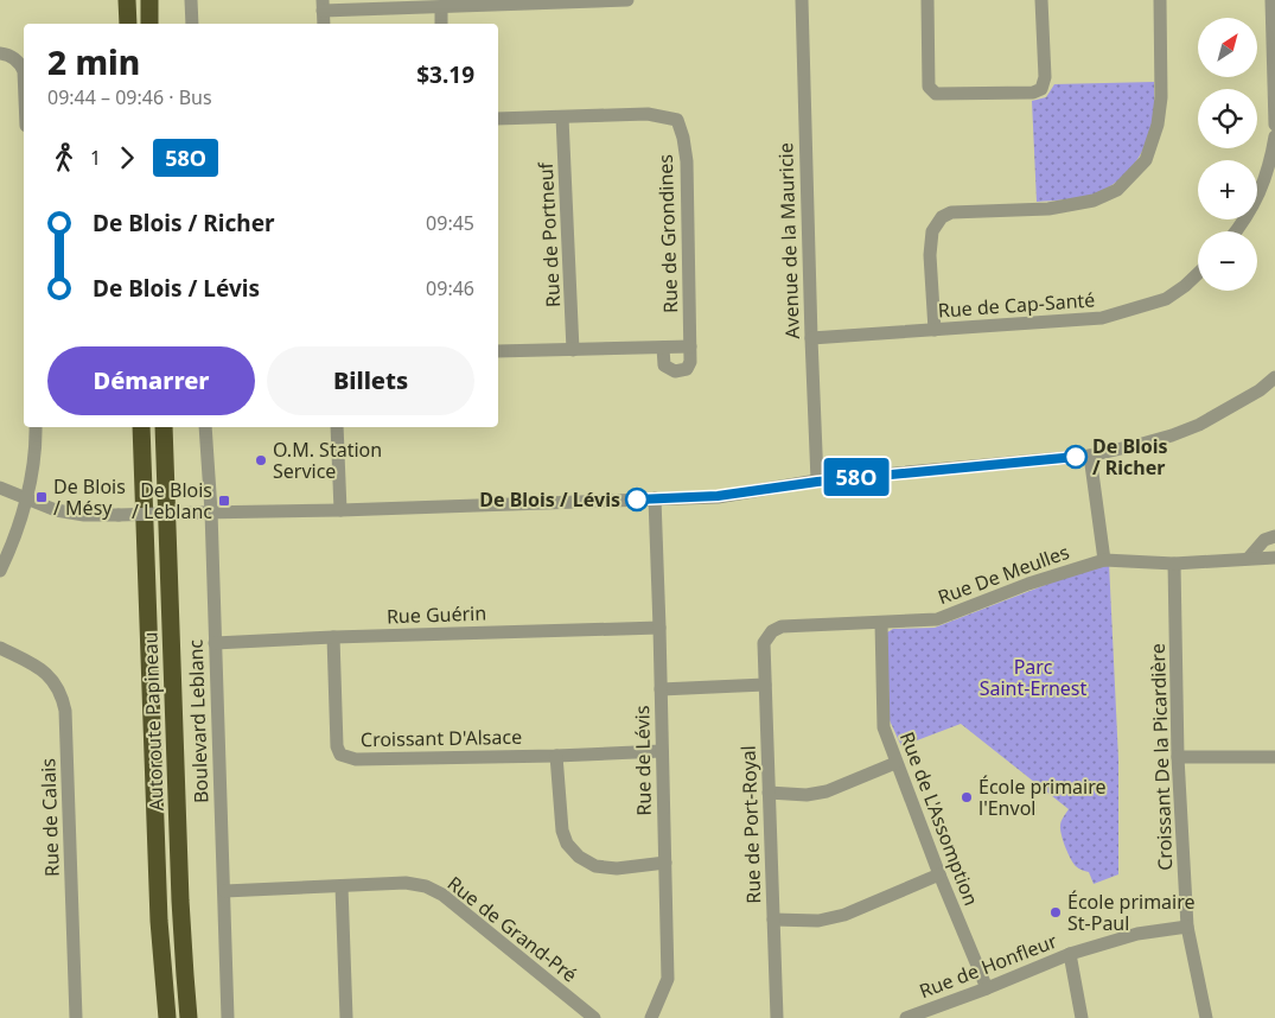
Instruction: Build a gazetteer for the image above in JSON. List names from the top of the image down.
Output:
{
  "streets": {
    "highway": ["Autoroute Papineau"],
    "street": [
      "Rue de Grondines",
      "Rue de Portneuf",
      "Avenue de la Mauricie",
      "Rue de Cap-Santé",
      "Rue De Meulles",
      "Rue Guérin",
      "Boulevard Leblanc",
      "Croissant D'Alsace",
      "Croissant De la Picardière",
      "Rue de Lévis",
      "Rue de Calais",
      "Rue de L'Assomption",
      "Rue de Port-Royal",
      "Rue de Grand-Pré",
      "Rue de Honfleur"
    ]
  },
  "crossings": [
    ["Rue de Grondines", "Rue de Portneuf"],
    ["Avenue de la Mauricie", "Rue de Cap-Santé"],
    ["Rue De Meulles", "Croissant De la Picardière"],
    ["Rue De Meulles", "Rue de L'Assomption"],
    ["Rue De Meulles", "Rue de Port-Royal"],
    ["Rue Guérin", "Boulevard Leblanc"],
    ["Rue Guérin", "Croissant D'Alsace"],
    ["Rue Guérin", "Rue de Lévis"],
    ["Boulevard Leblanc", "Rue de Grand-Pré"],
    ["Croissant D'Alsace", "Rue de Lévis"],
    ["Croissant De la Picardière", "Rue de Honfleur"],
    ["Rue de L'Assomption", "Rue de Honfleur"]
  ],
  "parks": ["Parc Saint-Ernest"],
  "places": {
    "other": [
      "De Blois / Richer",
      "O.M. Station Service",
      "De Blois / Lévis",
      "École primaire l'Envol",
      "École primaire St-Paul"
    ],
    "transit": ["De Blois / Mésy", "De Blois / Leblanc"]
  },
  "lines": ["bus line 58O"],
  "north": "top right",
  "page": {
    "on_map": "58O",
    "map_buttons": ["+", "−"],
    "heading": ["2 min", "09:44 – 09:46 · Bus", "$3.19"],
    "legs": ["1", "58O"],
    "list": [
      {
        "name": "De Blois / Richer",
        "value": "09:45"
      },
      {
        "name": "De Blois / Lévis",
        "value": "09:46"
      }
    ],
    "buttons": ["Démarrer", "Billets"]
  }
}
